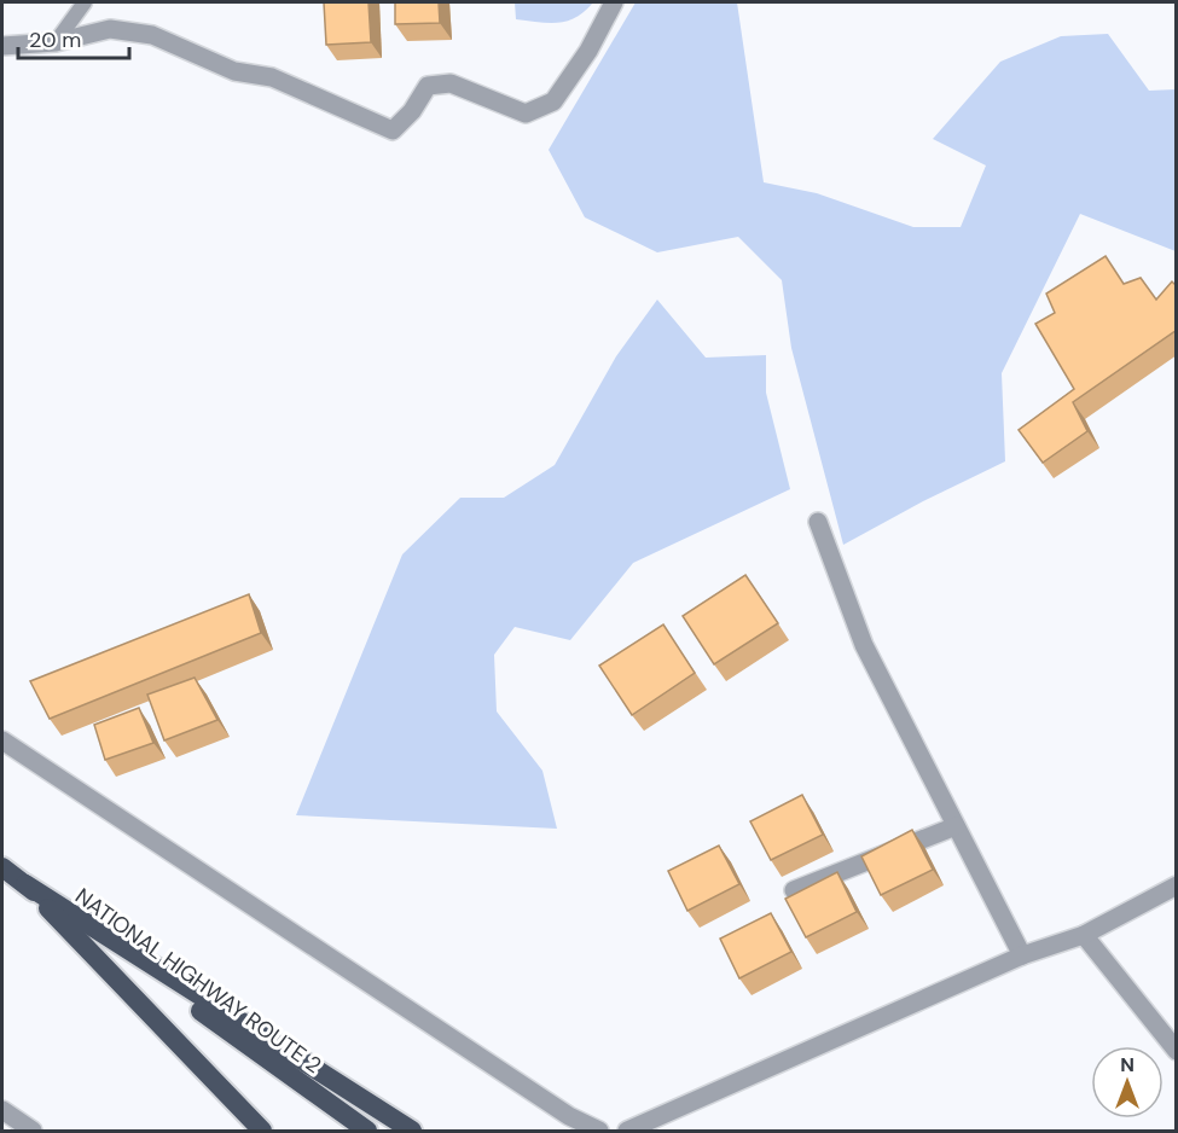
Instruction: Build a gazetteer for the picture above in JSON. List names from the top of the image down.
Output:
{
  "streets": {
    "highway": ["NATIONAL HIGHWAY ROUTE 2"]
  },
  "scale_bar": "20 m",
  "north": "top"
}
